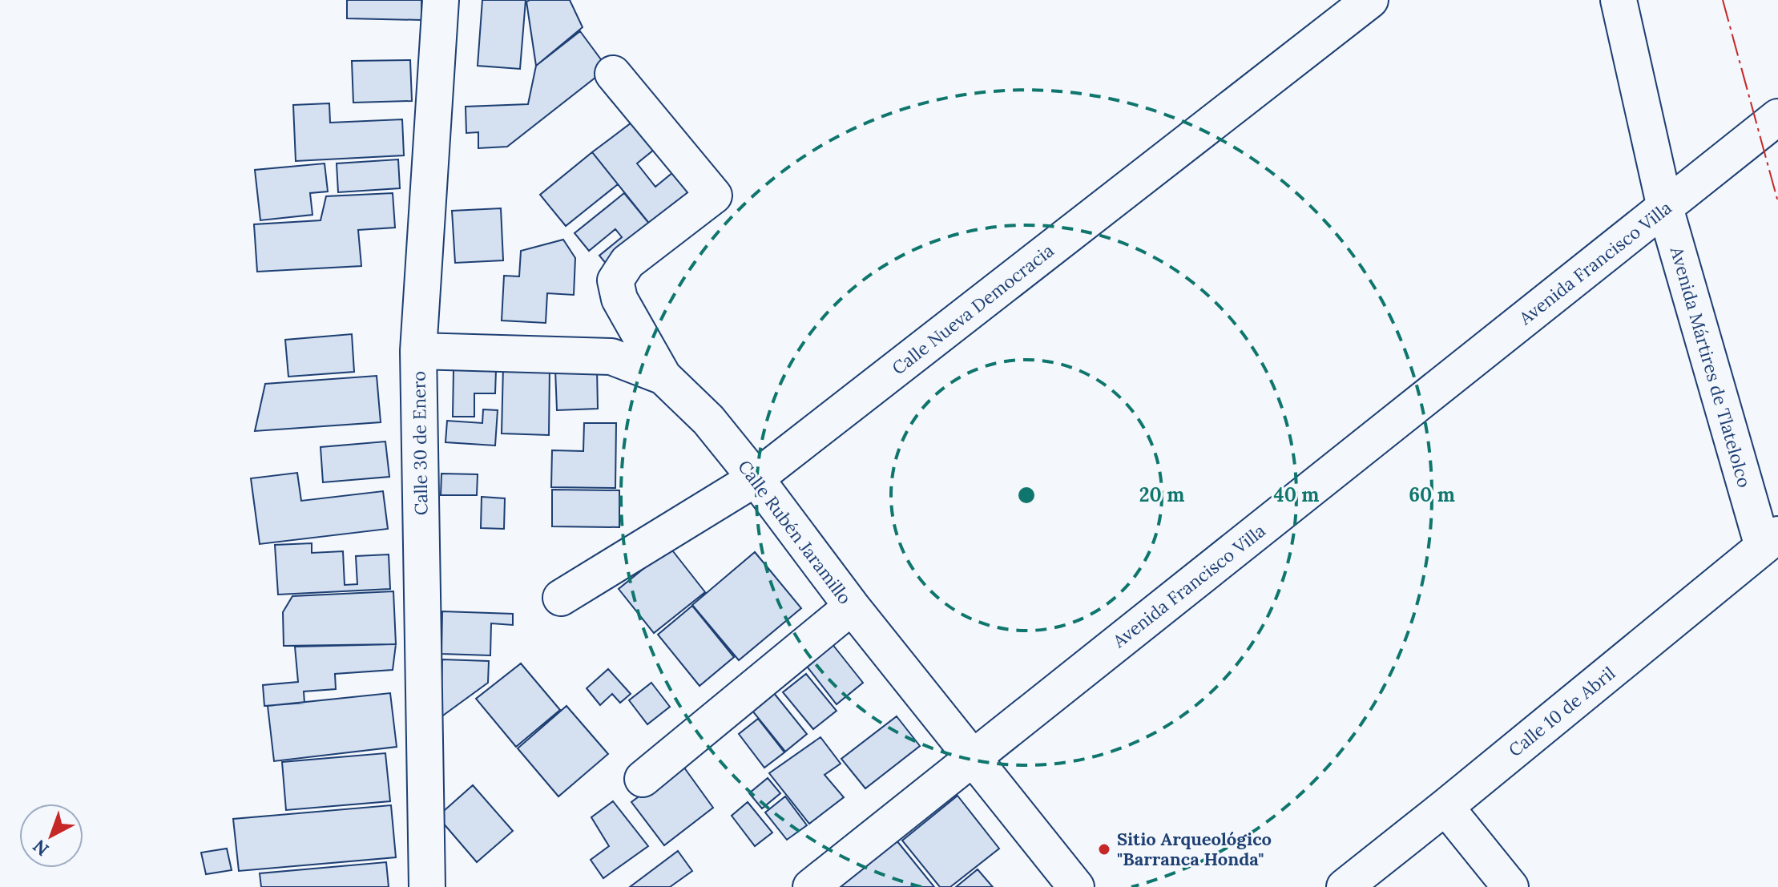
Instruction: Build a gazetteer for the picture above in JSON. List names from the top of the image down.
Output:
{
  "streets": {
    "street": [
      "Avenida Francisco Villa",
      "Calle Nueva Democracia",
      "Avenida Mártires de Tlatelolco",
      "Calle 30 de Enero",
      "Calle Rubén Jaramillo",
      "Calle 10 de Abril"
    ]
  },
  "crossings": [
    ["Avenida Francisco Villa", "Avenida Mártires de Tlatelolco"],
    ["Avenida Francisco Villa", "Calle Rubén Jaramillo"],
    ["Calle Nueva Democracia", "Calle Rubén Jaramillo"],
    ["Avenida Mártires de Tlatelolco", "Calle 10 de Abril"],
    ["Calle 30 de Enero", "Calle Rubén Jaramillo"]
  ],
  "places": ["Sitio Arqueológico \"Barranca Honda\""],
  "north": "bottom left",
  "rings": ["20 m", "40 m", "60 m"]
}
